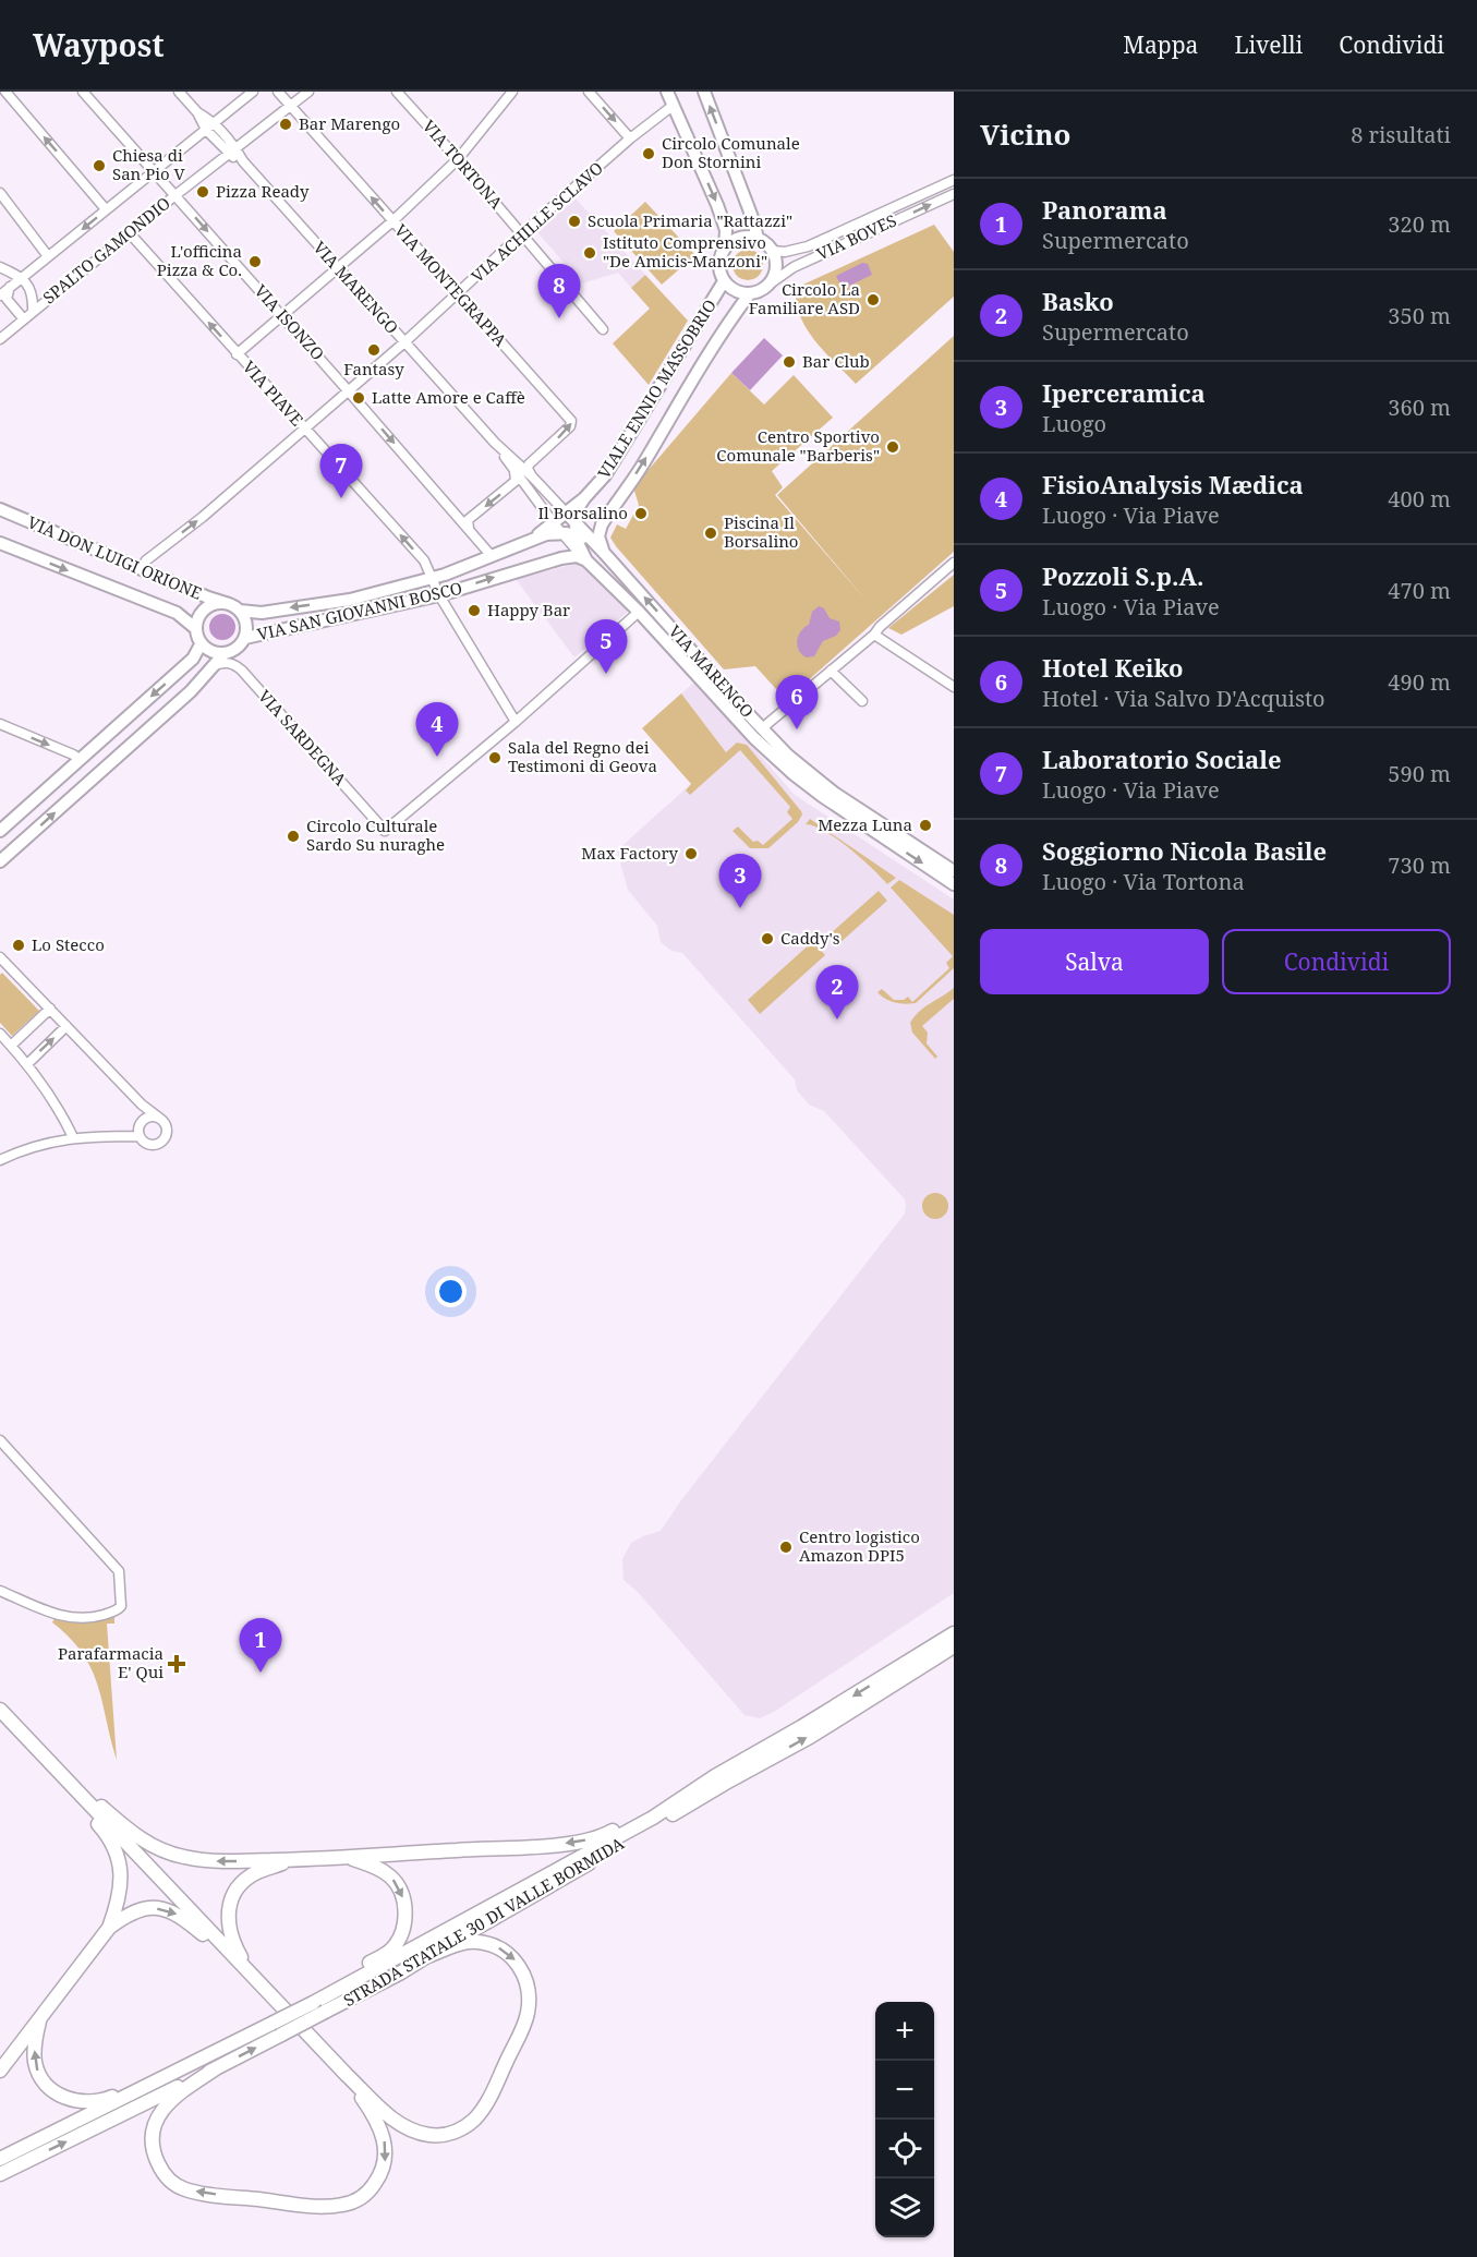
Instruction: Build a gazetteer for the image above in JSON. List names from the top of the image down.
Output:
{
  "streets": {
    "highway": ["STRADA STATALE 30 DI VALLE BORMIDA"],
    "main road": [
      "VIA MARENGO",
      "VIALE ENNIO MASSOBRIO",
      "VIA DON LUIGI ORIONE",
      "VIA SAN GIOVANNI BOSCO"
    ],
    "street": [
      "VIA TORTONA",
      "VIA ACHILLE SCLAVO",
      "VIA BOVES",
      "SPALTO GAMONDIO",
      "VIA MONTEGRAPPA",
      "VIA ISONZO",
      "VIA PIAVE",
      "VIA SARDEGNA"
    ]
  },
  "crossings": [
    ["VIA TORTONA", "VIA ACHILLE SCLAVO"],
    ["VIA ACHILLE SCLAVO", "VIA MONTEGRAPPA"],
    ["VIA ACHILLE SCLAVO", "VIA MARENGO"],
    ["VIA ACHILLE SCLAVO", "VIA ISONZO"],
    ["VIA ACHILLE SCLAVO", "VIALE ENNIO MASSOBRIO"],
    ["VIA ACHILLE SCLAVO", "VIA PIAVE"],
    ["VIA ACHILLE SCLAVO", "VIA DON LUIGI ORIONE"],
    ["VIA BOVES", "VIALE ENNIO MASSOBRIO"],
    ["SPALTO GAMONDIO", "VIA MONTEGRAPPA"],
    ["SPALTO GAMONDIO", "VIA MARENGO"],
    ["SPALTO GAMONDIO", "VIA ISONZO"],
    ["SPALTO GAMONDIO", "VIA PIAVE"],
    ["VIA MONTEGRAPPA", "VIA MARENGO"],
    ["VIA MARENGO", "VIALE ENNIO MASSOBRIO"],
    ["VIA MARENGO", "VIA SAN GIOVANNI BOSCO"],
    ["VIA ISONZO", "VIA SAN GIOVANNI BOSCO"],
    ["VIALE ENNIO MASSOBRIO", "VIA SAN GIOVANNI BOSCO"],
    ["VIA PIAVE", "VIA SAN GIOVANNI BOSCO"],
    ["VIA PIAVE", "VIA SARDEGNA"],
    ["VIA DON LUIGI ORIONE", "VIA SAN GIOVANNI BOSCO"],
    ["VIA SAN GIOVANNI BOSCO", "VIA SARDEGNA"]
  ],
  "one_way": ["VIA MONTEGRAPPA", "VIA ISONZO", "VIA PIAVE"],
  "places": {
    "other": [
      "Bar Marengo",
      "Circolo Comunale Don Stornini",
      "Chiesa di San Pio V",
      "Pizza Ready",
      "Scuola Primaria \"Rattazzi\"",
      "Istituto Comprensivo \"De Amicis-Manzoni\"",
      "L'officina Pizza & Co.",
      "Circolo La Familiare ASD",
      "Fantasy",
      "Bar Club",
      "Latte Amore e Caffè",
      "Centro Sportivo Comunale \"Barberis\"",
      "Il Borsalino",
      "Piscina Il Borsalino",
      "Happy Bar",
      "Sala del Regno dei Testimoni di Geova",
      "Mezza Luna",
      "Circolo Culturale Sardo Su nuraghe",
      "Max Factory",
      "Caddy's",
      "Lo Stecco",
      "Centro logistico Amazon DPI5"
    ],
    "health": ["Parafarmacia E' Qui"]
  },
  "page": {
    "header": "Waypost",
    "nav": ["Mappa", "Livelli", "Condividi"],
    "heading": ["Vicino", "8 risultati"],
    "list": [
      {
        "mark": "1",
        "name": "Panorama",
        "note": "Supermercato",
        "value": "320 m"
      },
      {
        "mark": "2",
        "name": "Basko",
        "note": "Supermercato",
        "value": "350 m"
      },
      {
        "mark": "3",
        "name": "Iperceramica",
        "note": "Luogo",
        "value": "360 m"
      },
      {
        "mark": "4",
        "name": "FisioAnalysis Mædica",
        "note": "Luogo · Via Piave",
        "value": "400 m"
      },
      {
        "mark": "5",
        "name": "Pozzoli S.p.A.",
        "note": "Luogo · Via Piave",
        "value": "470 m"
      },
      {
        "mark": "6",
        "name": "Hotel Keiko",
        "note": "Hotel · Via Salvo D'Acquisto",
        "value": "490 m"
      },
      {
        "mark": "7",
        "name": "Laboratorio Sociale",
        "note": "Luogo · Via Piave",
        "value": "590 m"
      },
      {
        "mark": "8",
        "name": "Soggiorno Nicola Basile",
        "note": "Luogo · Via Tortona",
        "value": "730 m"
      }
    ],
    "pins": [
      "8",
      "7",
      "5",
      "6",
      "4",
      "3",
      "2",
      "1"
    ],
    "buttons": ["Salva", "Condividi"],
    "map_buttons": ["+", "−"]
  }
}
